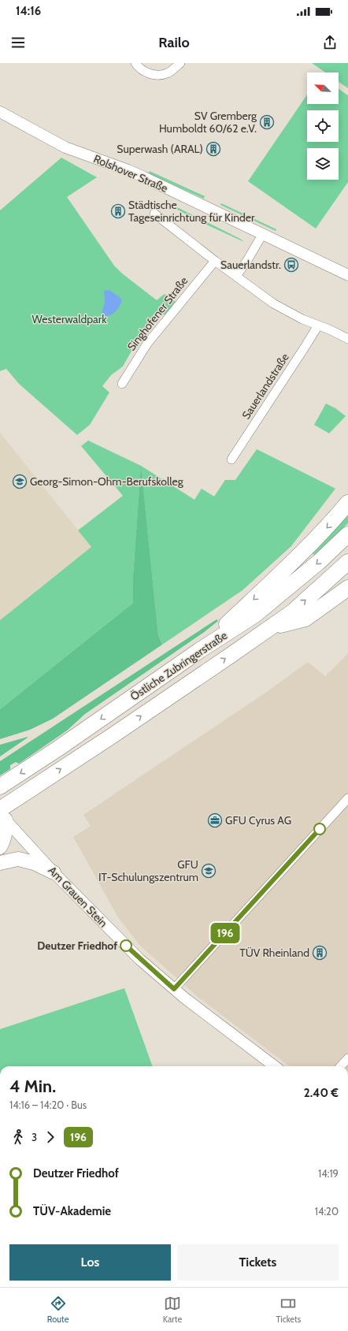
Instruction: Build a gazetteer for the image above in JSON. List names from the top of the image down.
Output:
{
  "streets": {
    "highway": ["Östliche Zubringerstraße"],
    "street": [
      "Rolshover Straße",
      "Singhofener Straße",
      "Sauerlandstraße",
      "Am Grauen Stein"
    ]
  },
  "crossings": [
    ["Östliche Zubringerstraße", "Am Grauen Stein"]
  ],
  "parks": ["Westerwaldpark"],
  "places": {
    "building": [
      "SV Gremberg Humboldt 60/62 e.V.",
      "Superwash (ARAL)",
      "Städtische Tageseinrichtung für Kinder",
      "TÜV Rheinland"
    ],
    "bus stop": ["Sauerlandstr."],
    "school or university": ["Georg-Simon-Ohm-Berufskolleg", "GFU IT-Schulungszentrum"],
    "office": ["GFU Cyrus AG"],
    "other": ["Deutzer Friedhof"]
  },
  "lines": ["bus line 196"],
  "north": "top left",
  "page": {
    "status": "14:16",
    "header": "Railo",
    "on_map": "196",
    "heading": ["4 Min.", "14:16 – 14:20 · Bus", "2.40 €"],
    "legs": ["3", "196"],
    "list": [
      {
        "name": "Deutzer Friedhof",
        "value": "14:19"
      },
      {
        "name": "TÜV-Akademie",
        "value": "14:20"
      }
    ],
    "buttons": ["Los", "Tickets"],
    "tabs": ["Route", "Karte", "Tickets"]
  }
}
